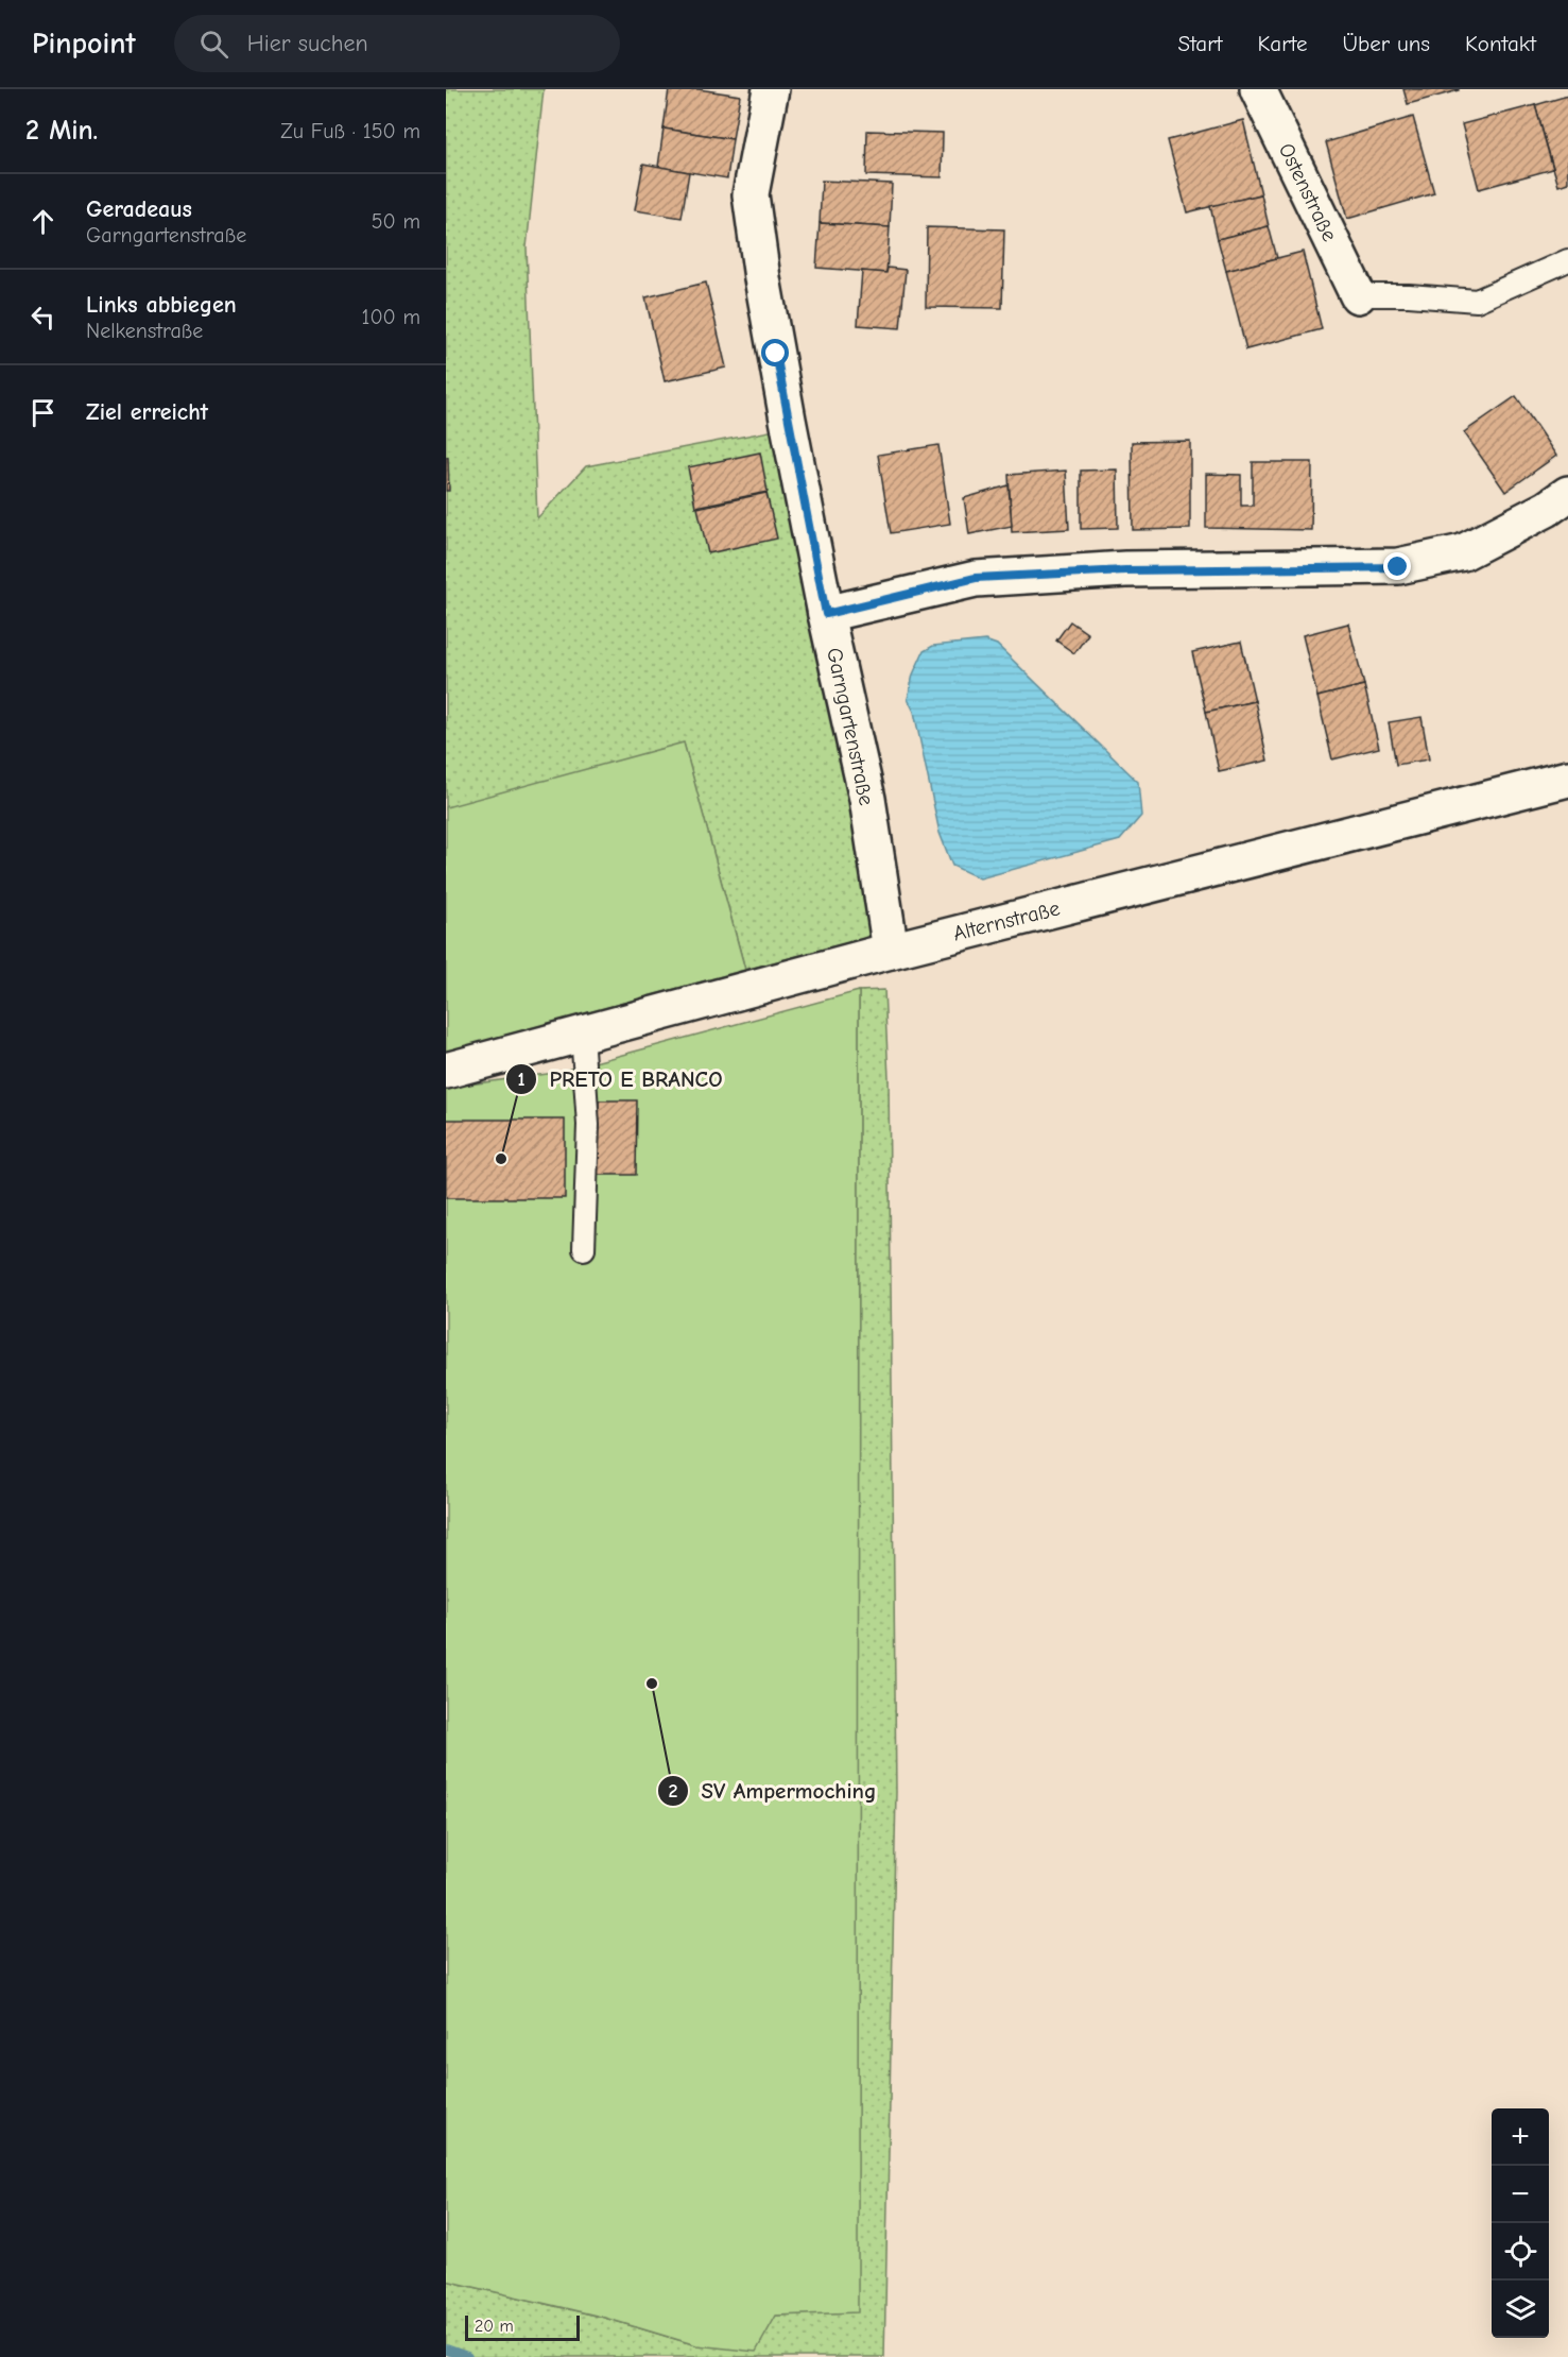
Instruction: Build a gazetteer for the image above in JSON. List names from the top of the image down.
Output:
{
  "streets": {
    "street": ["Ostenstraße", "Garngartenstraße", "Alternstraße"]
  },
  "crossings": [
    ["Garngartenstraße", "Alternstraße"]
  ],
  "places": ["PRETO E BRANCO", "SV Ampermoching"],
  "scale_bar": "20 m",
  "page": {
    "header": "Pinpoint",
    "search": "Hier suchen",
    "nav": [
      "Start",
      "Karte",
      "Über uns",
      "Kontakt"
    ],
    "heading": ["2 Min.", "Zu Fuß · 150 m"],
    "list": [
      ["Geradeaus", "Garngartenstraße", "50 m"],
      ["Links abbiegen", "Nelkenstraße", "100 m"],
      "Ziel erreicht"
    ],
    "map_buttons": ["+", "−"],
    "scale": "20 m"
  }
}
